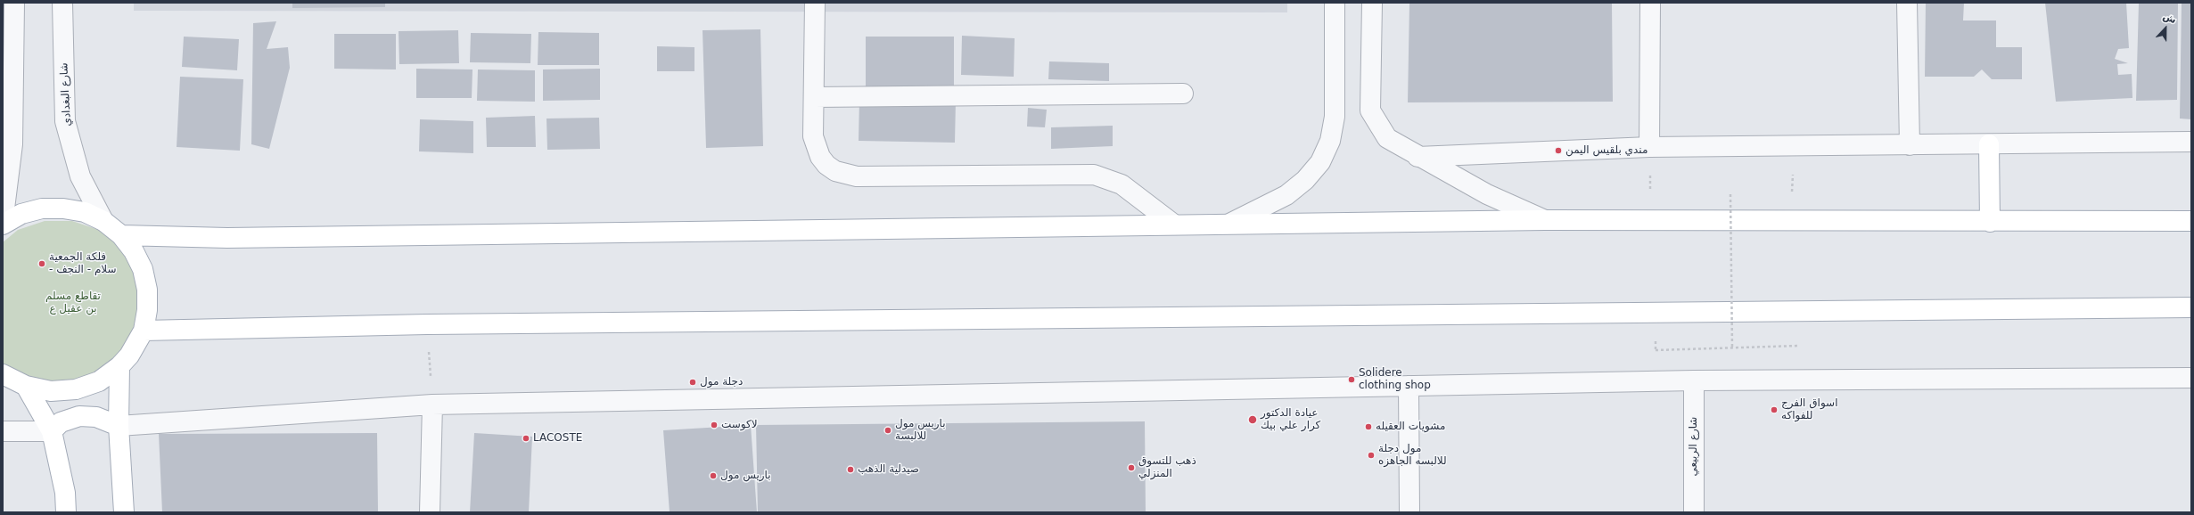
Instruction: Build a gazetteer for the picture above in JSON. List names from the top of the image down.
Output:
{
  "streets": {
    "street": ["شارع البغدادي", "شارع الربيعي"]
  },
  "parks": ["تقاطع مسلم بن عقيل ع"],
  "places": [
    "مندي بلقيس اليمن",
    "فلكة الجمعية - سلام - النجف",
    "Solidere clothing shop",
    "دجلة مول",
    "اسواق الفرج للفواكه",
    "عيادة الدكتور كرار علي بيك",
    "لاكوست",
    "مشويات العقيله",
    "باريس مول للالبسة",
    "LACOSTE",
    "مول دجلة للالبسه الجاهزه",
    "ذهب للتسوق المنزلي",
    "صيدلية الذهب",
    "باريس مول"
  ],
  "north": "top"
}
